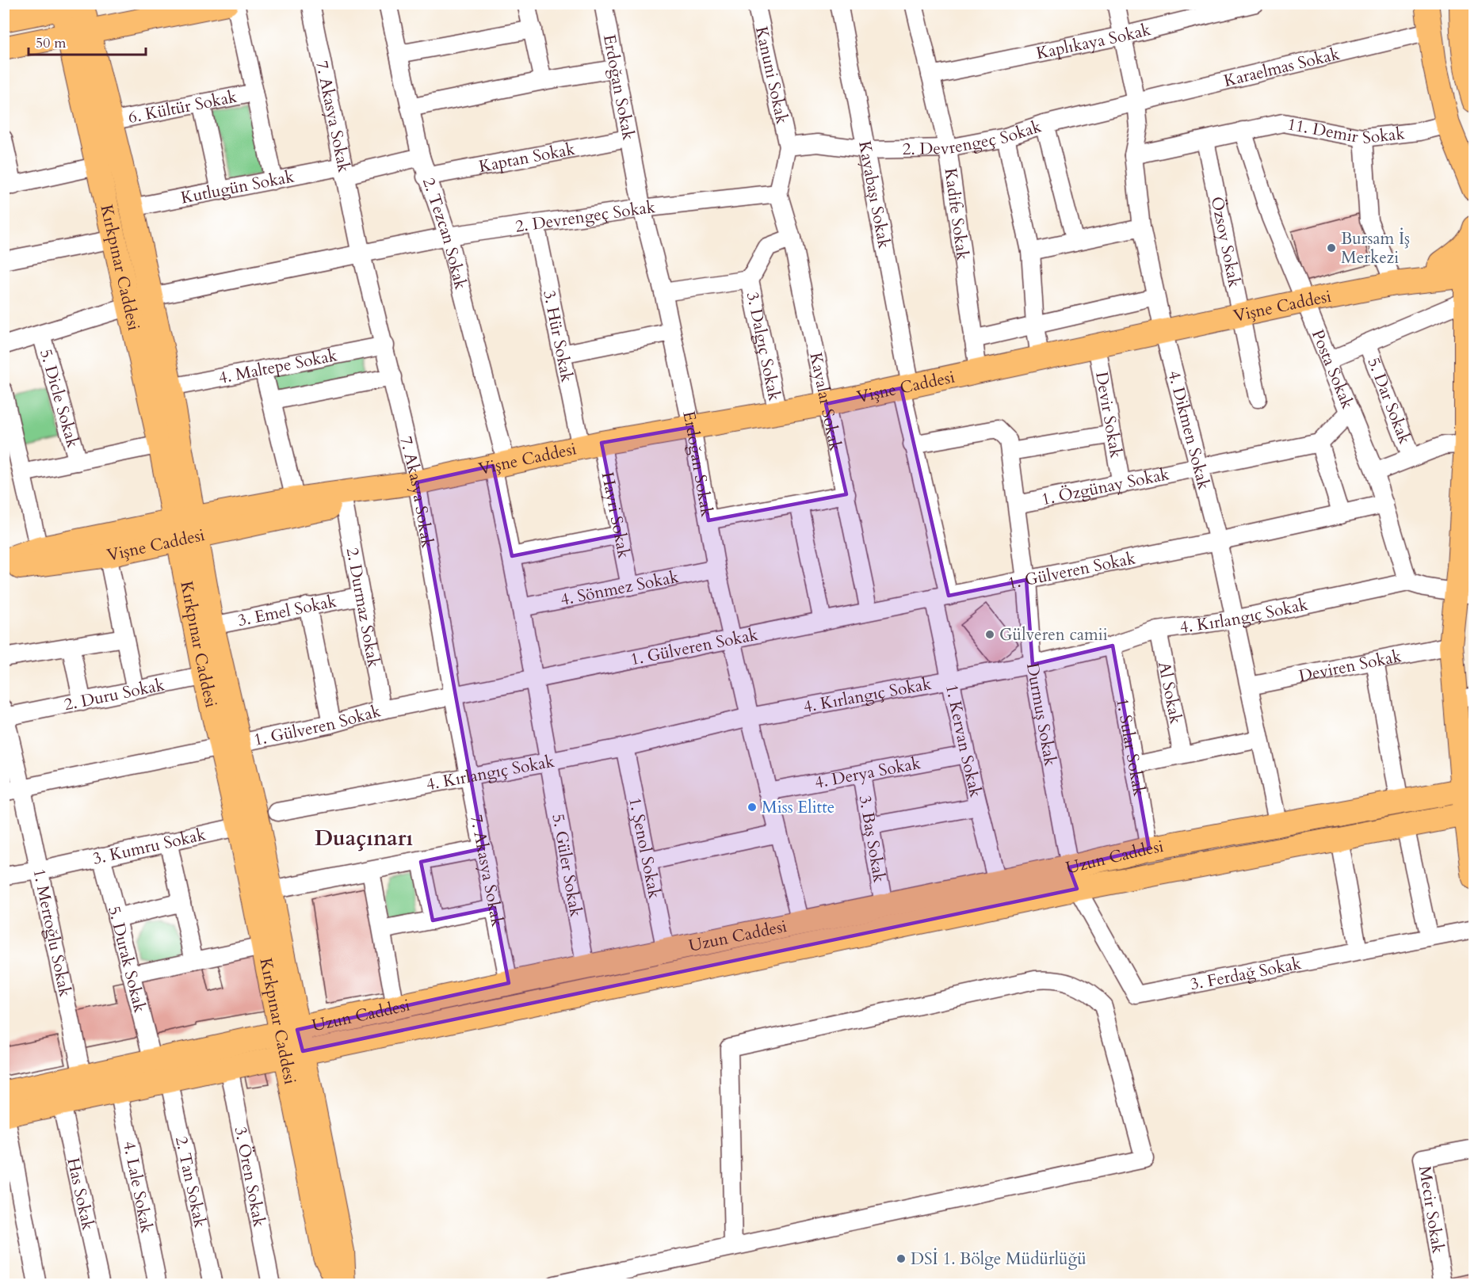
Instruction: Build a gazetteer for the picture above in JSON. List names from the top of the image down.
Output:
{
  "streets": {
    "main road": ["Kırkpınar Caddesi", "Vişne Caddesi", "Uzun Caddesi"],
    "street": [
      "Kaplıkaya Sokak",
      "Karaelmas Sokak",
      "Kanuni Sokak",
      "Erdoğan Sokak",
      "6. Kültür Sokak",
      "7. Akasya Sokak",
      "11. Demir Sokak",
      "2. Devrengeç Sokak",
      "Kaptan Sokak",
      "Kutlugün Sokak",
      "Kayabaşı Sokak",
      "Kadife Sokak",
      "2. Tezcan Sokak",
      "Özsoy Sokak",
      "3. Hür Sokak",
      "3. Dalgıç Sokak",
      "4. Maltepe Sokak",
      "Posta Sokak",
      "5. Dicle Sokak",
      "5. Dar Sokak",
      "Kayalar Sokak",
      "Devir Sokak",
      "4. Dikmen Sokak",
      "1. Özgünay Sokak",
      "Hayri Sokak",
      "1. Gülveren Sokak",
      "4. Sönmez Sokak",
      "2. Durmaz Sokak",
      "3. Emel Sokak",
      "4. Kırlangıç Sokak",
      "Deviren Sokak",
      "Al Sokak",
      "2. Duru Sokak",
      "Durmuş Sokak",
      "1. Kervan Sokak",
      "1. Sular Sokak",
      "4. Derya Sokak",
      "3. Baş Sokak",
      "3. Kumru Sokak",
      "1. Şenol Sokak",
      "5. Güler Sokak",
      "1. Mertoğlu Sokak",
      "5. Durak Sokak",
      "3. Ferdağ Sokak",
      "3. Ören Sokak",
      "2. Tan Sokak",
      "4. Lale Sokak",
      "Has Sokak",
      "Mecir Sokak"
    ]
  },
  "crossings": [
    ["Kaplıkaya Sokak", "Kadife Sokak"],
    ["Kaplıkaya Sokak", "4. Dikmen Sokak"],
    ["Karaelmas Sokak", "2. Devrengeç Sokak"],
    ["Karaelmas Sokak", "4. Dikmen Sokak"],
    ["Kanuni Sokak", "2. Devrengeç Sokak"],
    ["Erdoğan Sokak", "2. Devrengeç Sokak"],
    ["Erdoğan Sokak", "Kaptan Sokak"],
    ["Erdoğan Sokak", "Vişne Caddesi"],
    ["Erdoğan Sokak", "1. Gülveren Sokak"],
    ["Erdoğan Sokak", "4. Sönmez Sokak"],
    ["Erdoğan Sokak", "4. Kırlangıç Sokak"],
    ["Erdoğan Sokak", "4. Derya Sokak"],
    ["Erdoğan Sokak", "Uzun Caddesi"],
    ["6. Kültür Sokak", "Kutlugün Sokak"],
    ["6. Kültür Sokak", "Kırkpınar Caddesi"],
    ["7. Akasya Sokak", "2. Devrengeç Sokak"],
    ["7. Akasya Sokak", "Kutlugün Sokak"],
    ["7. Akasya Sokak", "Vişne Caddesi"],
    ["7. Akasya Sokak", "4. Maltepe Sokak"],
    ["7. Akasya Sokak", "1. Gülveren Sokak"],
    ["7. Akasya Sokak", "4. Kırlangıç Sokak"],
    ["7. Akasya Sokak", "Uzun Caddesi"],
    ["11. Demir Sokak", "Özsoy Sokak"],
    ["11. Demir Sokak", "Posta Sokak"],
    ["11. Demir Sokak", "4. Dikmen Sokak"],
    ["2. Devrengeç Sokak", "Kayabaşı Sokak"],
    ["2. Devrengeç Sokak", "Kadife Sokak"],
    ["2. Devrengeç Sokak", "2. Tezcan Sokak"],
    ["2. Devrengeç Sokak", "Kırkpınar Caddesi"],
    ["2. Devrengeç Sokak", "3. Hür Sokak"],
    ["2. Devrengeç Sokak", "5. Dicle Sokak"],
    ["2. Devrengeç Sokak", "Kayalar Sokak"],
    ["2. Devrengeç Sokak", "4. Dikmen Sokak"],
    ["Kaptan Sokak", "2. Tezcan Sokak"],
    ["Kutlugün Sokak", "2. Tezcan Sokak"],
    ["Kutlugün Sokak", "Kırkpınar Caddesi"],
    ["Kayabaşı Sokak", "Vişne Caddesi"],
    ["Kayabaşı Sokak", "1. Kervan Sokak"],
    ["Kadife Sokak", "Vişne Caddesi"],
    ["2. Tezcan Sokak", "Vişne Caddesi"],
    ["2. Tezcan Sokak", "4. Sönmez Sokak"],
    ["2. Tezcan Sokak", "5. Güler Sokak"],
    ["Özsoy Sokak", "Vişne Caddesi"],
    ["Kırkpınar Caddesi", "Vişne Caddesi"],
    ["Kırkpınar Caddesi", "4. Maltepe Sokak"],
    ["Kırkpınar Caddesi", "1. Gülveren Sokak"],
    ["Kırkpınar Caddesi", "3. Emel Sokak"],
    ["Kırkpınar Caddesi", "2. Duru Sokak"],
    ["Kırkpınar Caddesi", "3. Kumru Sokak"],
    ["Kırkpınar Caddesi", "Uzun Caddesi"],
    ["Vişne Caddesi", "3. Hür Sokak"],
    ["Vişne Caddesi", "3. Dalgıç Sokak"],
    ["Vişne Caddesi", "Posta Sokak"],
    ["Vişne Caddesi", "Kayalar Sokak"],
    ["Vişne Caddesi", "Devir Sokak"],
    ["Vişne Caddesi", "4. Dikmen Sokak"],
    ["Vişne Caddesi", "Hayri Sokak"],
    ["Vişne Caddesi", "2. Durmaz Sokak"],
    ["Vişne Caddesi", "1. Kervan Sokak"],
    ["3. Hür Sokak", "Hayri Sokak"],
    ["Posta Sokak", "1. Gülveren Sokak"],
    ["Posta Sokak", "4. Kırlangıç Sokak"],
    ["Kayalar Sokak", "1. Gülveren Sokak"],
    ["Devir Sokak", "1. Özgünay Sokak"],
    ["4. Dikmen Sokak", "1. Özgünay Sokak"],
    ["4. Dikmen Sokak", "1. Gülveren Sokak"],
    ["4. Dikmen Sokak", "4. Kırlangıç Sokak"],
    ["4. Dikmen Sokak", "Deviren Sokak"],
    ["4. Dikmen Sokak", "Uzun Caddesi"],
    ["1. Özgünay Sokak", "Durmuş Sokak"],
    ["Hayri Sokak", "4. Sönmez Sokak"],
    ["1. Gülveren Sokak", "2. Durmaz Sokak"],
    ["1. Gülveren Sokak", "Durmuş Sokak"],
    ["1. Gülveren Sokak", "1. Kervan Sokak"],
    ["1. Gülveren Sokak", "5. Güler Sokak"],
    ["1. Gülveren Sokak", "1. Mertoğlu Sokak"],
    ["4. Sönmez Sokak", "5. Güler Sokak"],
    ["2. Durmaz Sokak", "3. Emel Sokak"],
    ["4. Kırlangıç Sokak", "Al Sokak"],
    ["4. Kırlangıç Sokak", "Durmuş Sokak"],
    ["4. Kırlangıç Sokak", "1. Kervan Sokak"],
    ["4. Kırlangıç Sokak", "1. Sular Sokak"],
    ["4. Kırlangıç Sokak", "1. Şenol Sokak"],
    ["4. Kırlangıç Sokak", "5. Güler Sokak"],
    ["2. Duru Sokak", "1. Mertoğlu Sokak"],
    ["Durmuş Sokak", "1. Kervan Sokak"],
    ["Durmuş Sokak", "Uzun Caddesi"],
    ["Durmuş Sokak", "3. Ferdağ Sokak"],
    ["1. Kervan Sokak", "4. Derya Sokak"],
    ["1. Kervan Sokak", "Uzun Caddesi"],
    ["1. Sular Sokak", "Uzun Caddesi"],
    ["4. Derya Sokak", "3. Baş Sokak"],
    ["3. Baş Sokak", "Uzun Caddesi"],
    ["3. Kumru Sokak", "1. Mertoğlu Sokak"],
    ["3. Kumru Sokak", "5. Durak Sokak"],
    ["1. Şenol Sokak", "Uzun Caddesi"],
    ["Uzun Caddesi", "5. Güler Sokak"],
    ["Uzun Caddesi", "1. Mertoğlu Sokak"],
    ["Uzun Caddesi", "5. Durak Sokak"],
    ["Uzun Caddesi", "3. Ferdağ Sokak"],
    ["Uzun Caddesi", "3. Ören Sokak"],
    ["Uzun Caddesi", "2. Tan Sokak"],
    ["Uzun Caddesi", "4. Lale Sokak"],
    ["Uzun Caddesi", "Has Sokak"]
  ],
  "districts": ["Duaçınarı"],
  "places": [
    "Bursam İş Merkezi",
    "Gülveren camii",
    "Miss Elitte",
    "DSİ 1. Bölge Müdürlüğü"
  ],
  "scale_bar": "50 m"
}
